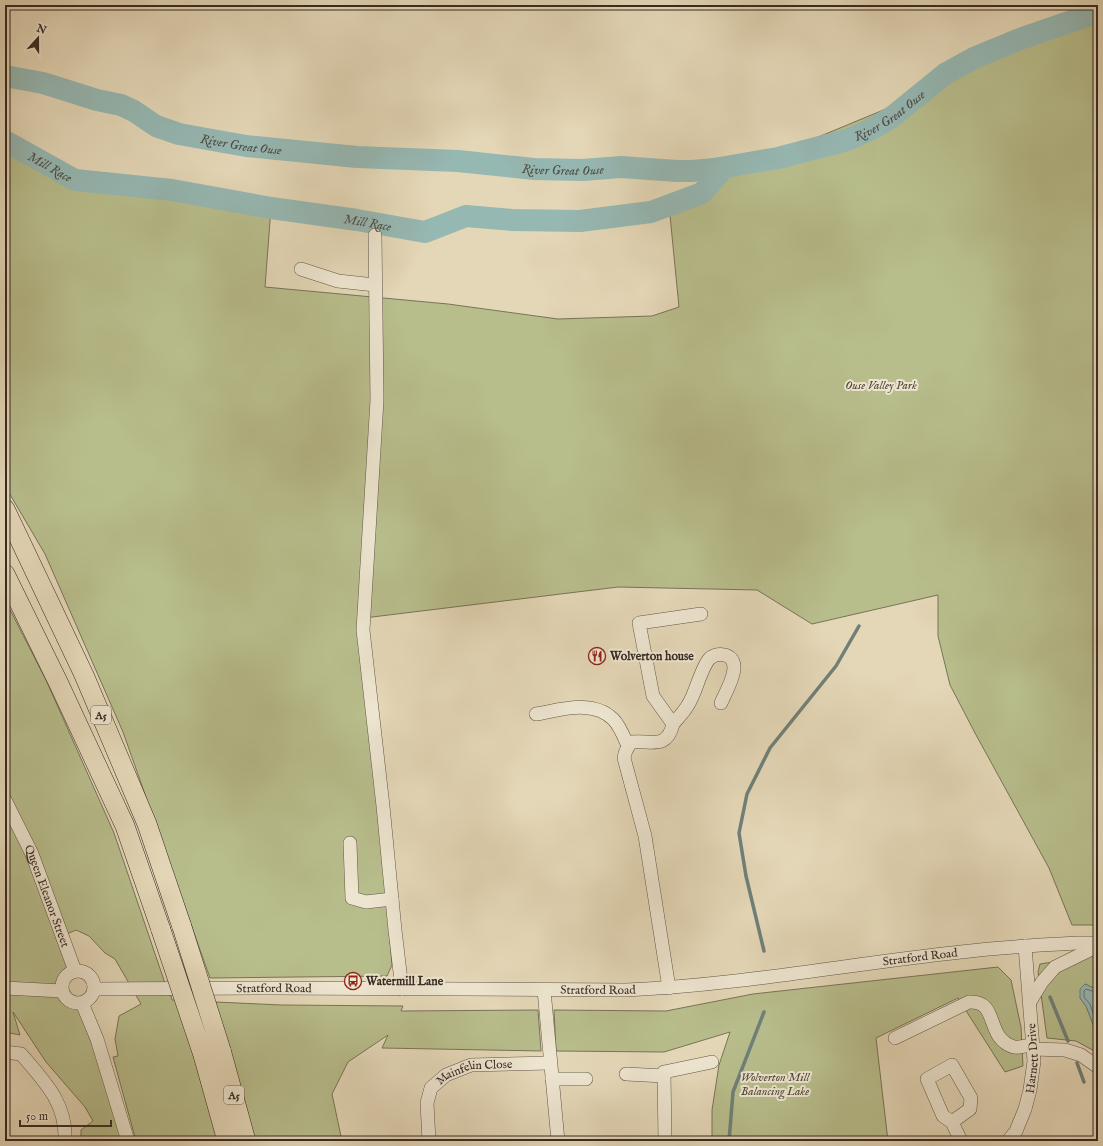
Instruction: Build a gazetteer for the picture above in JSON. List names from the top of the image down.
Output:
{
  "streets": {
    "highway": ["A5"],
    "street": [
      "Queen Eleanor Street",
      "Stratford Road",
      "Harnett Drive",
      "Mainfelin Close"
    ]
  },
  "crossings": [
    ["Queen Eleanor Street", "Stratford Road"],
    ["Stratford Road", "Harnett Drive"]
  ],
  "water": ["River Great Ouse", "Mill Race"],
  "parks": ["Ouse Valley Park", "Wolverton Mill Balancing Lake"],
  "places": {
    "restaurant": ["Wolverton house"],
    "bus stop": ["Watermill Lane"]
  },
  "scale_bar": "50 m",
  "north": "top"
}
